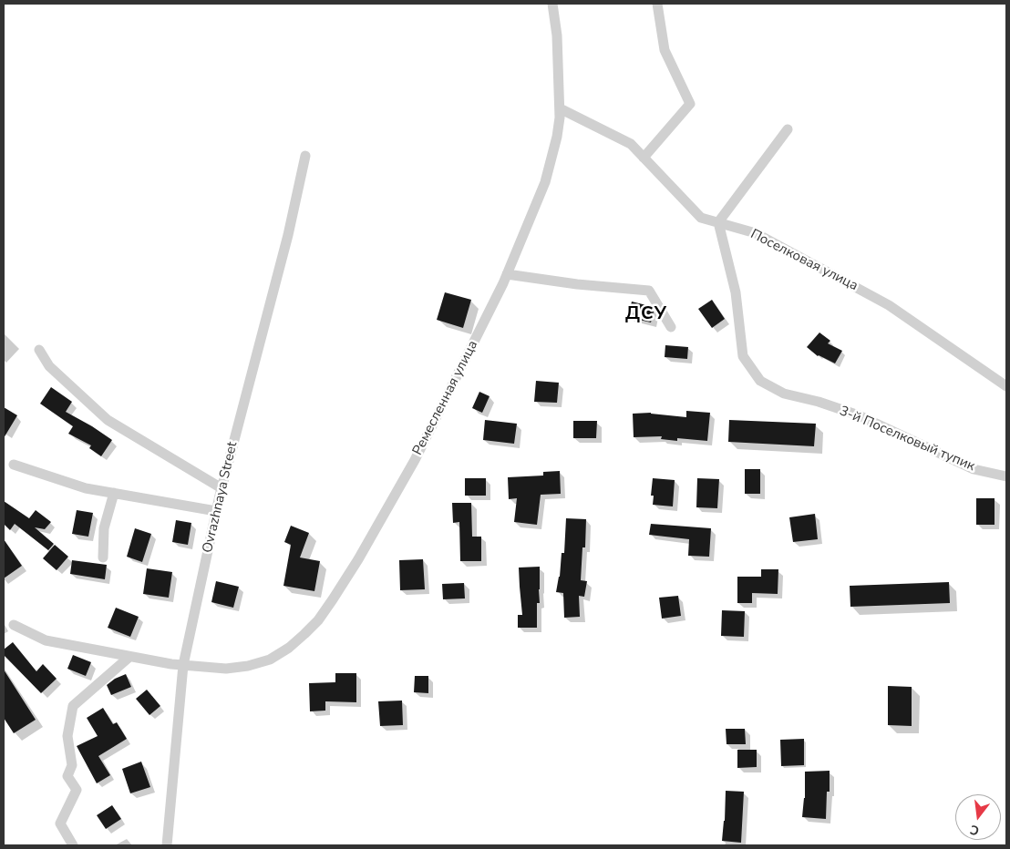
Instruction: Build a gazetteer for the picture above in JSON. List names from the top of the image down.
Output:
{
  "streets": {
    "street": [
      "Поселковая улица",
      "Ремесленная улица",
      "3-й Поселковый тупик",
      "Ovrazhnaya Street"
    ]
  },
  "crossings": [
    ["Поселковая улица", "Ремесленная улица"],
    ["Поселковая улица", "3-й Поселковый тупик"],
    ["Ремесленная улица", "Ovrazhnaya Street"]
  ],
  "districts": ["ДСУ"],
  "north": "bottom"
}
